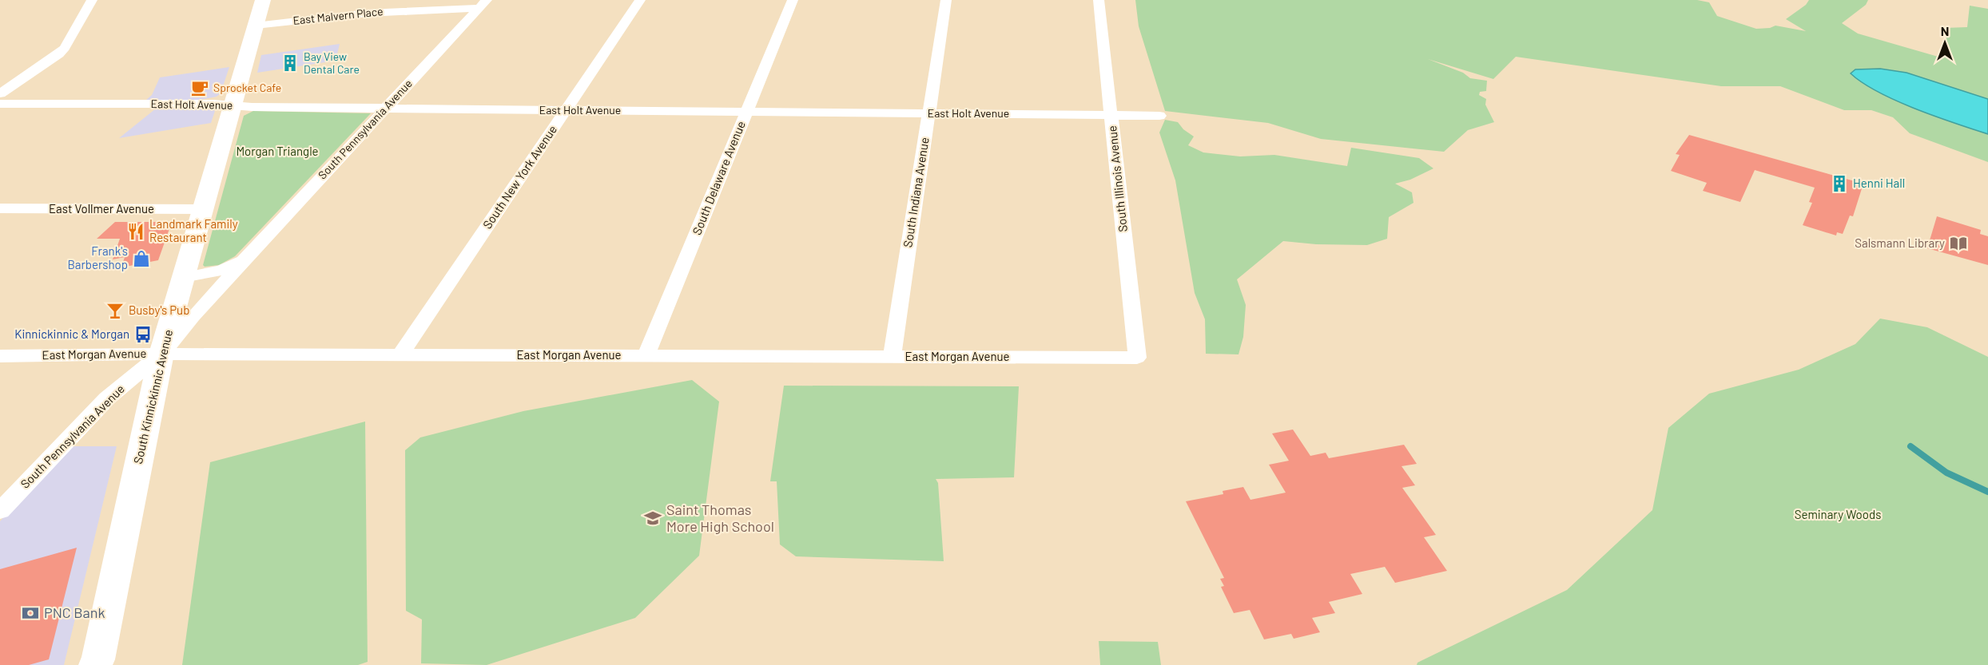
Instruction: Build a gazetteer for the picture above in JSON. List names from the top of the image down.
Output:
{
  "streets": {
    "main road": ["South Kinnickinnic Avenue"],
    "street": [
      "East Malvern Place",
      "East Holt Avenue",
      "South Pennsylvania Avenue",
      "South New York Avenue",
      "South Delaware Avenue",
      "South Illinois Avenue",
      "South Indiana Avenue",
      "East Vollmer Avenue",
      "East Morgan Avenue"
    ]
  },
  "crossings": [
    ["East Malvern Place", "South Pennsylvania Avenue"],
    ["East Malvern Place", "South Kinnickinnic Avenue"],
    ["East Holt Avenue", "South Pennsylvania Avenue"],
    ["East Holt Avenue", "South New York Avenue"],
    ["East Holt Avenue", "South Delaware Avenue"],
    ["East Holt Avenue", "South Illinois Avenue"],
    ["East Holt Avenue", "South Indiana Avenue"],
    ["East Holt Avenue", "South Kinnickinnic Avenue"],
    ["South Pennsylvania Avenue", "East Morgan Avenue"],
    ["South Pennsylvania Avenue", "South Kinnickinnic Avenue"],
    ["South New York Avenue", "East Morgan Avenue"],
    ["South Delaware Avenue", "East Morgan Avenue"],
    ["South Illinois Avenue", "East Morgan Avenue"],
    ["South Indiana Avenue", "East Morgan Avenue"],
    ["East Vollmer Avenue", "South Kinnickinnic Avenue"],
    ["East Morgan Avenue", "South Kinnickinnic Avenue"]
  ],
  "parks": ["Morgan Triangle", "Seminary Woods"],
  "places": {
    "building": ["Bay View Dental Care", "Henni Hall"],
    "cafe": ["Sprocket Cafe"],
    "restaurant": ["Landmark Family Restaurant"],
    "library": ["Salsmann Library"],
    "shop": ["Frank's Barbershop"],
    "bar": ["Busby's Pub"],
    "bus stop": ["Kinnickinnic & Morgan"],
    "school or university": ["Saint Thomas More High School"],
    "bank": ["PNC Bank"]
  },
  "north": "top"
}
